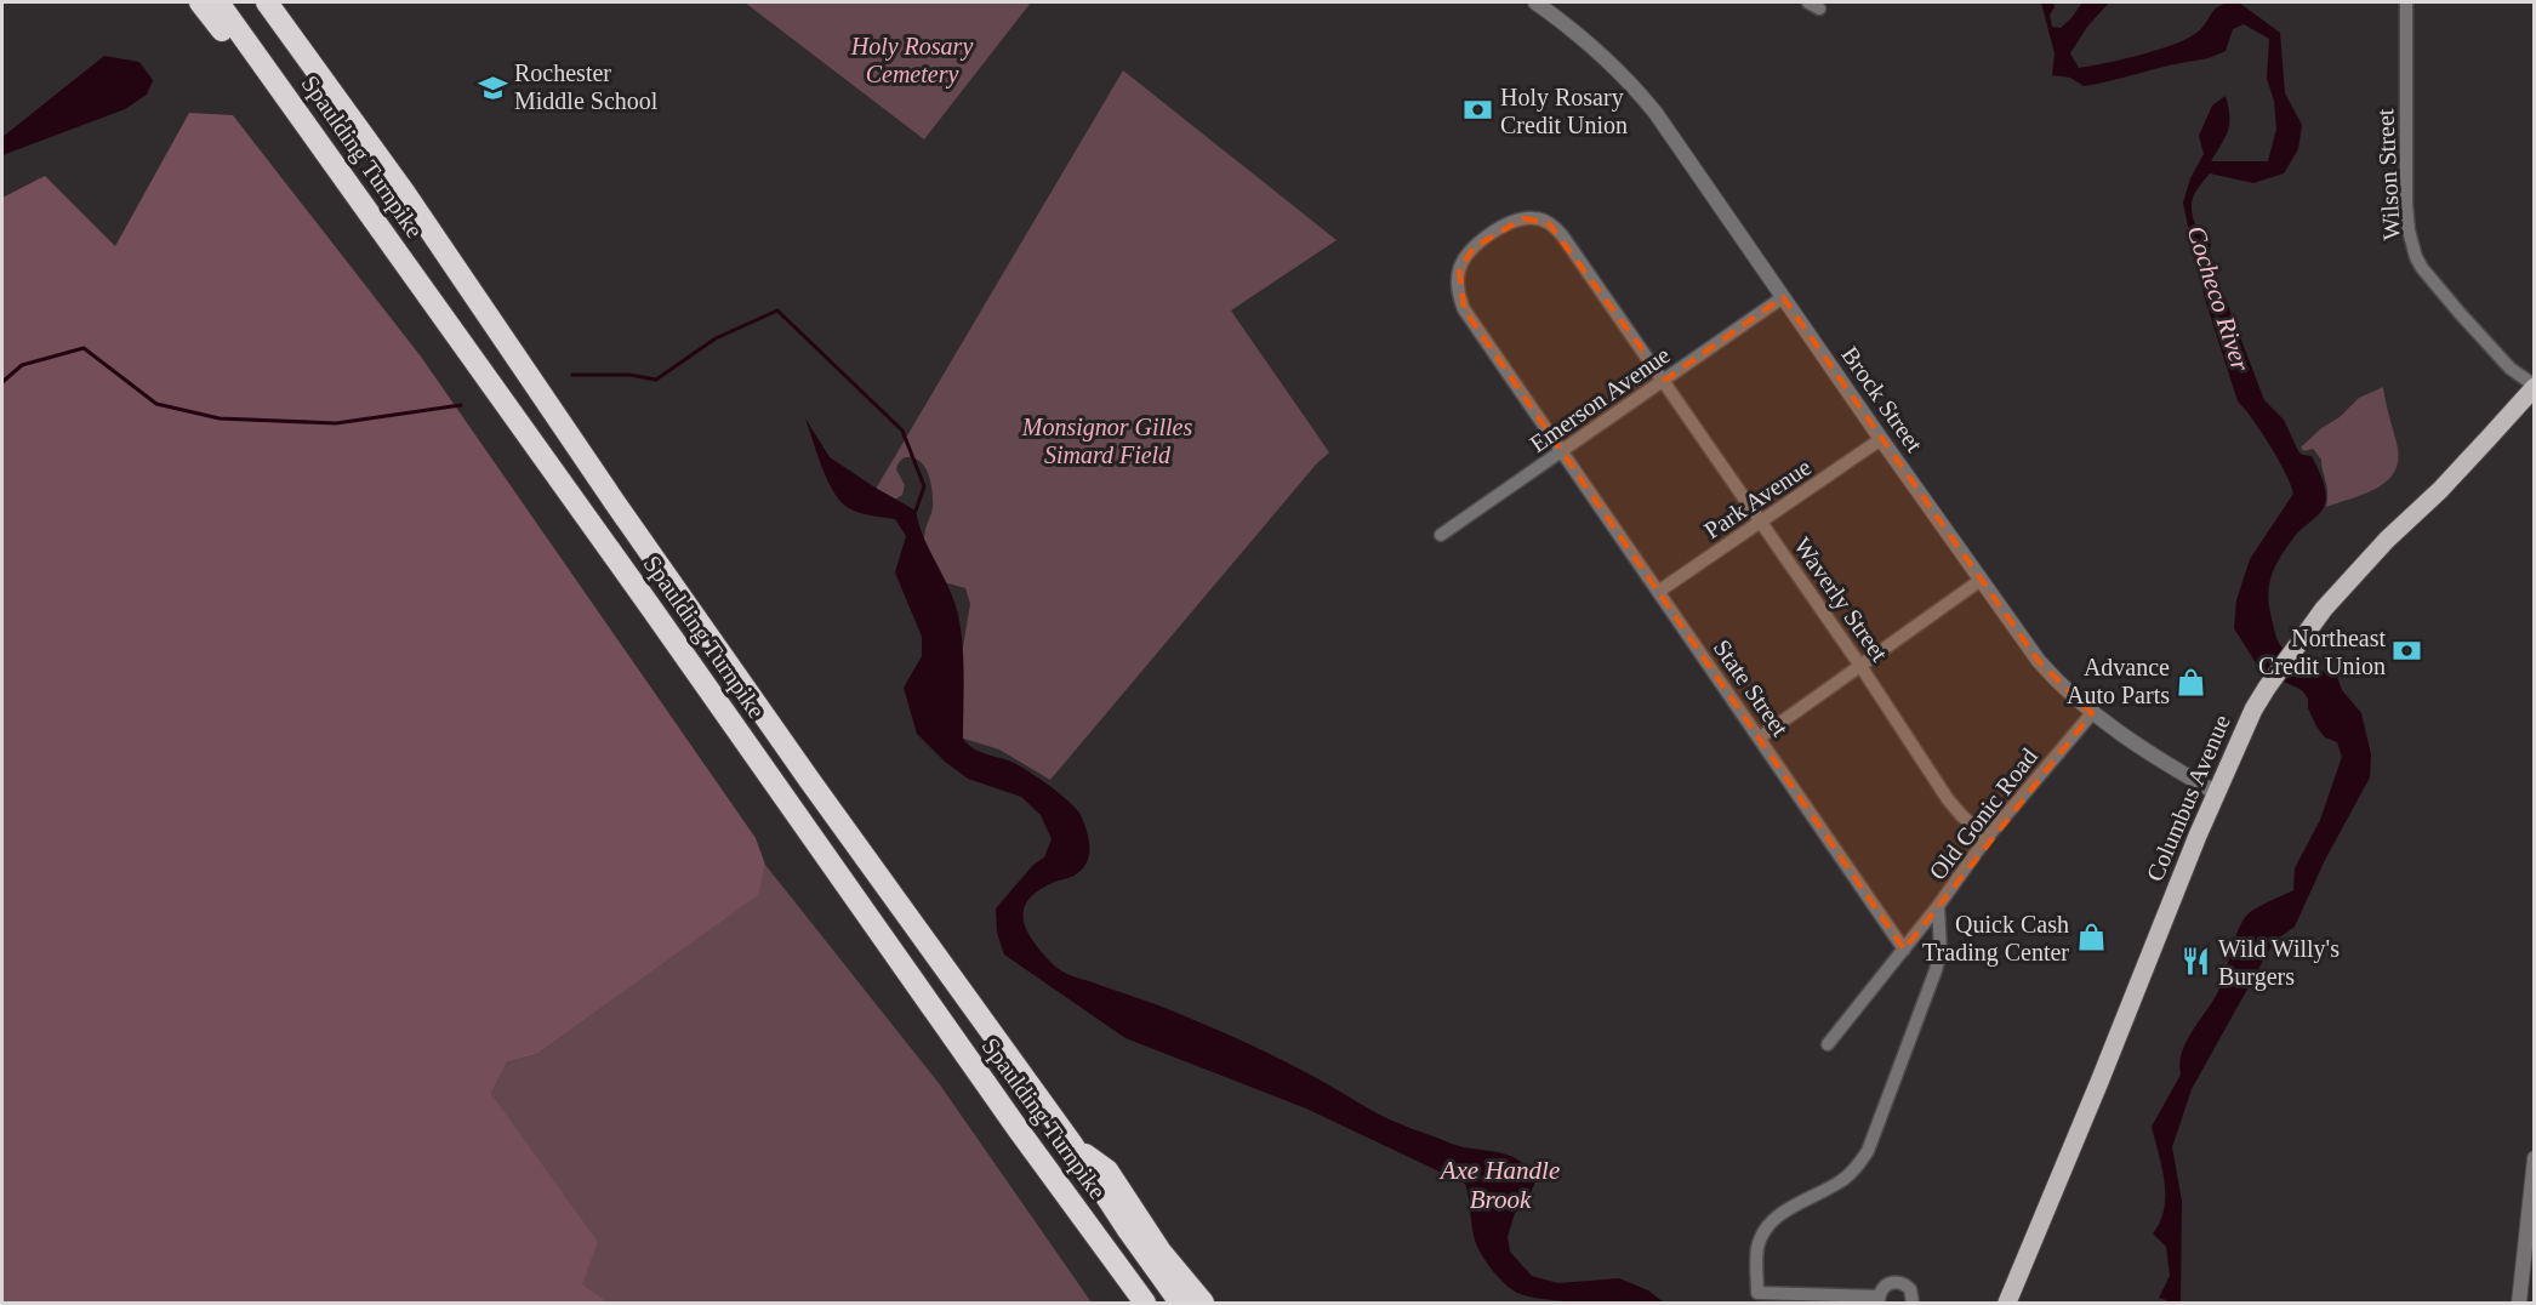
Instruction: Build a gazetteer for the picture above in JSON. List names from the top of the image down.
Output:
{
  "streets": {
    "highway": ["Spaulding Turnpike"],
    "main road": ["Columbus Avenue"],
    "street": [
      "Wilson Street",
      "Emerson Avenue",
      "Brock Street",
      "Park Avenue",
      "Waverly Street",
      "State Street",
      "Old Gonic Road"
    ]
  },
  "crossings": [
    ["Wilson Street", "Columbus Avenue"],
    ["Emerson Avenue", "Brock Street"],
    ["Emerson Avenue", "Waverly Street"],
    ["Emerson Avenue", "State Street"],
    ["Brock Street", "Park Avenue"],
    ["Brock Street", "Columbus Avenue"],
    ["Brock Street", "Old Gonic Road"],
    ["Park Avenue", "Waverly Street"],
    ["Park Avenue", "State Street"],
    ["Waverly Street", "State Street"],
    ["Waverly Street", "Old Gonic Road"],
    ["State Street", "Old Gonic Road"]
  ],
  "water": ["Cocheco River", "Axe Handle Brook"],
  "parks": ["Holy Rosary Cemetery", "Monsignor Gilles Simard Field"],
  "places": {
    "school or university": ["Rochester Middle School"],
    "bank": ["Holy Rosary Credit Union", "Northeast Credit Union"],
    "shop": ["Advance Auto Parts", "Quick Cash Trading Center"],
    "restaurant": ["Wild Willy's Burgers"]
  }
}
